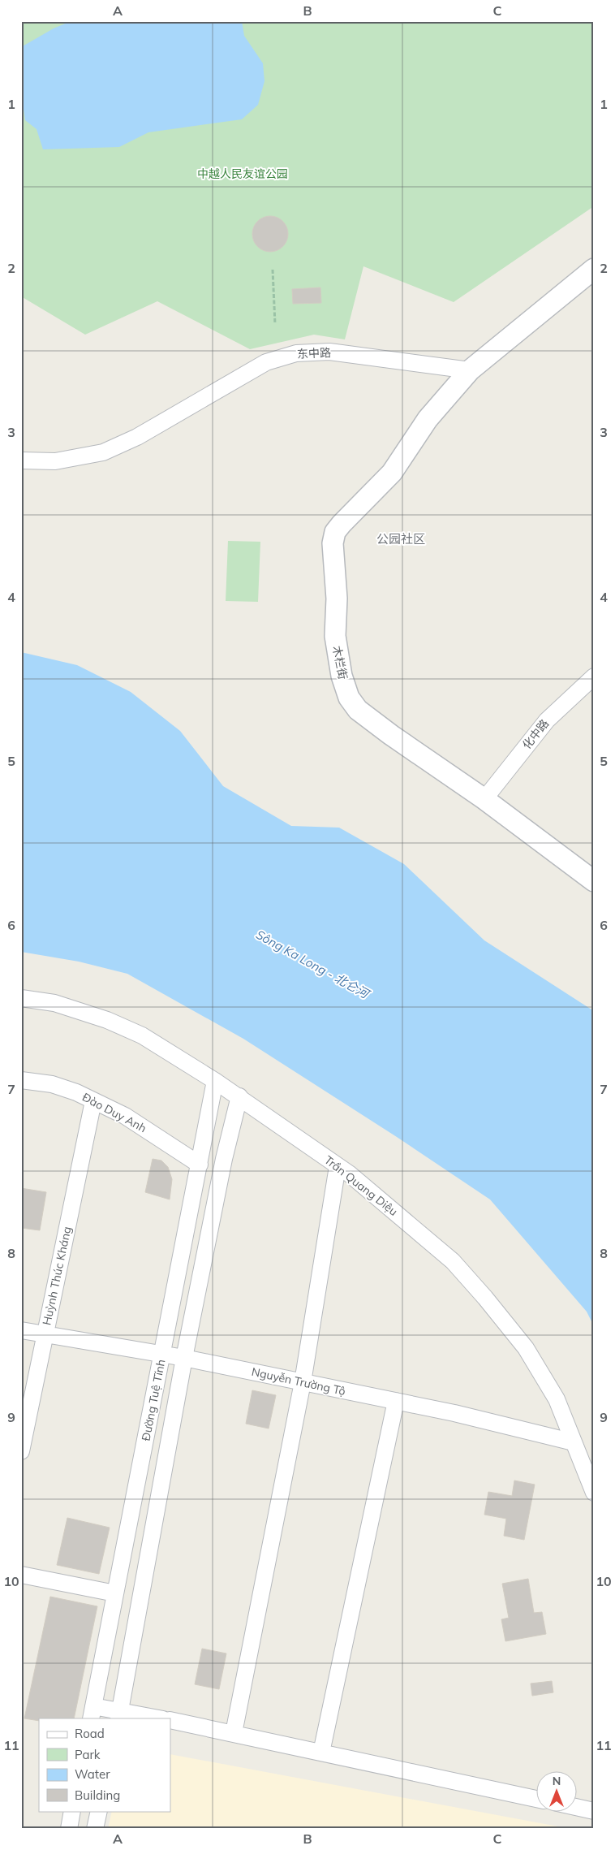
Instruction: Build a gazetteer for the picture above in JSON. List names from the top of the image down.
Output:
{
  "streets": {
    "street": [
      "东中路",
      "木栏街",
      "化中路",
      "Đào Duy Anh",
      "Trần Quang Diệu",
      "Huỳnh Thúc Kháng",
      "Nguyễn Trường Tộ",
      "Đường Tuệ Tĩnh"
    ]
  },
  "crossings": [
    ["东中路", "木栏街"],
    ["木栏街", "化中路"],
    ["Đào Duy Anh", "Huỳnh Thúc Kháng"],
    ["Đào Duy Anh", "Đường Tuệ Tĩnh"],
    ["Trần Quang Diệu", "Nguyễn Trường Tộ"],
    ["Trần Quang Diệu", "Đường Tuệ Tĩnh"],
    ["Huỳnh Thúc Kháng", "Nguyễn Trường Tộ"],
    ["Nguyễn Trường Tộ", "Đường Tuệ Tĩnh"]
  ],
  "districts": ["公园社区"],
  "water": ["Sông Ka Long - 北仑河"],
  "parks": ["中越人民友谊公园"],
  "legend": [
    "Road",
    "Park",
    "Water",
    "Building"
  ],
  "north": "top",
  "grid": {
    "columns": ["A", "B", "C"],
    "rows": [
      "1",
      "2",
      "3",
      "4",
      "5",
      "6",
      "7",
      "8",
      "9",
      "10",
      "11"
    ]
  }
}
